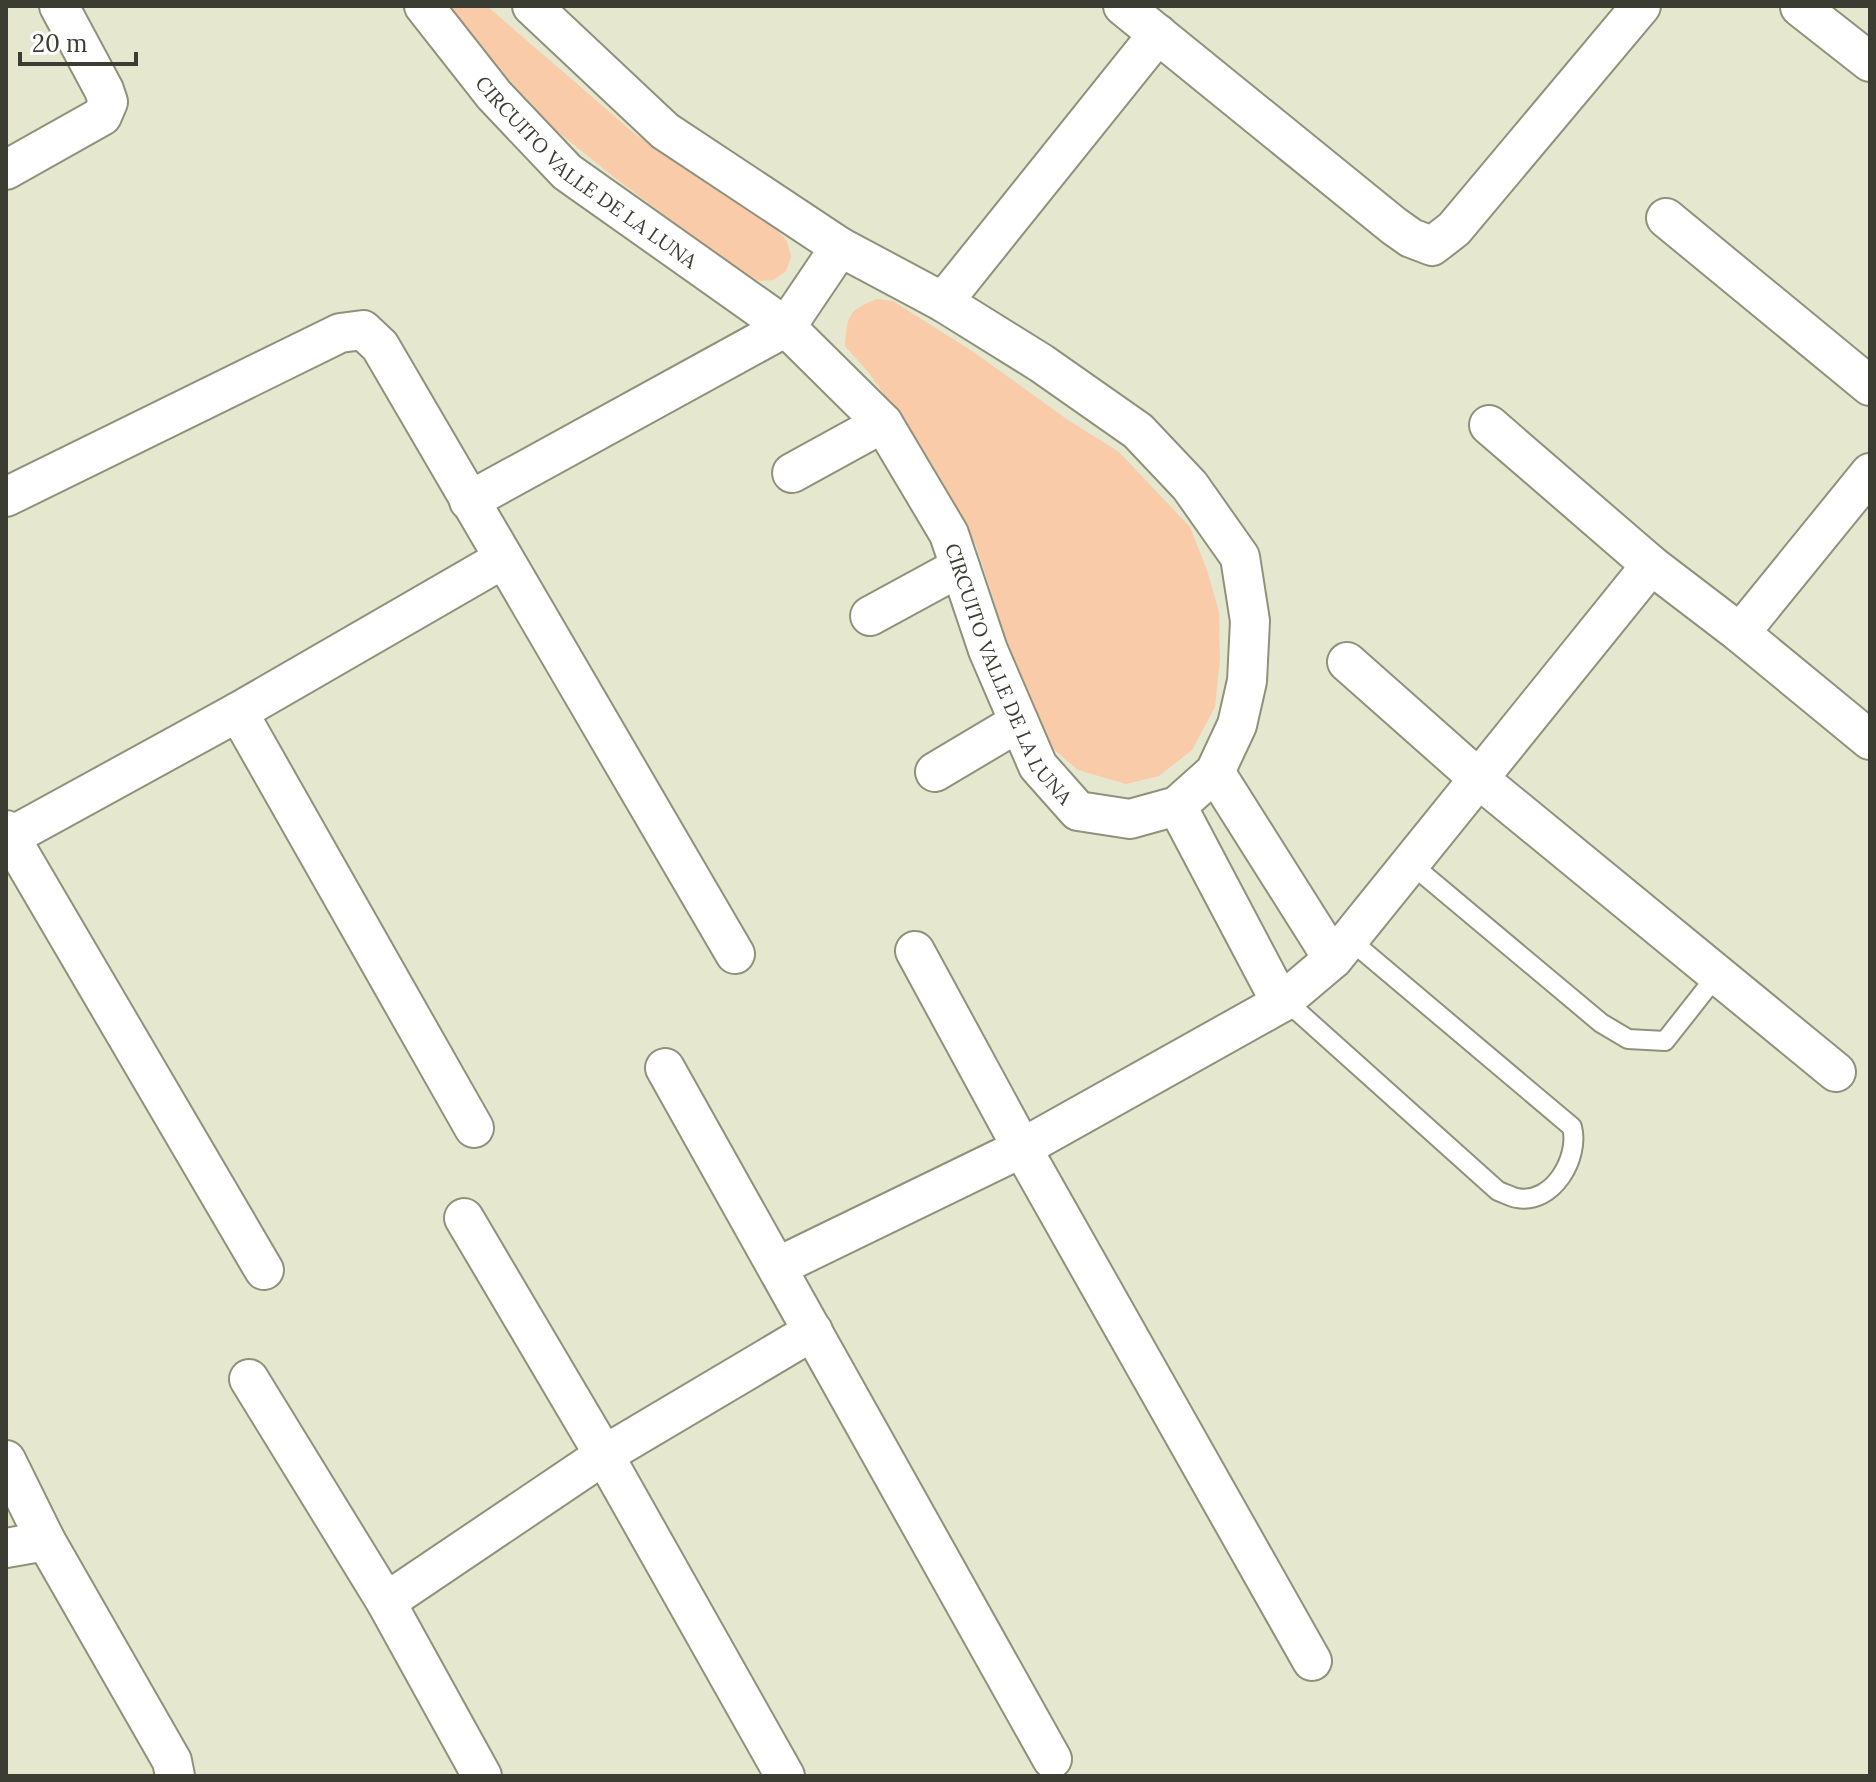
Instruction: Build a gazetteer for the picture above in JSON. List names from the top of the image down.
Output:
{
  "streets": {
    "street": ["CIRCUITO VALLE DE LA LUNA"]
  },
  "scale_bar": "20 m"
}
